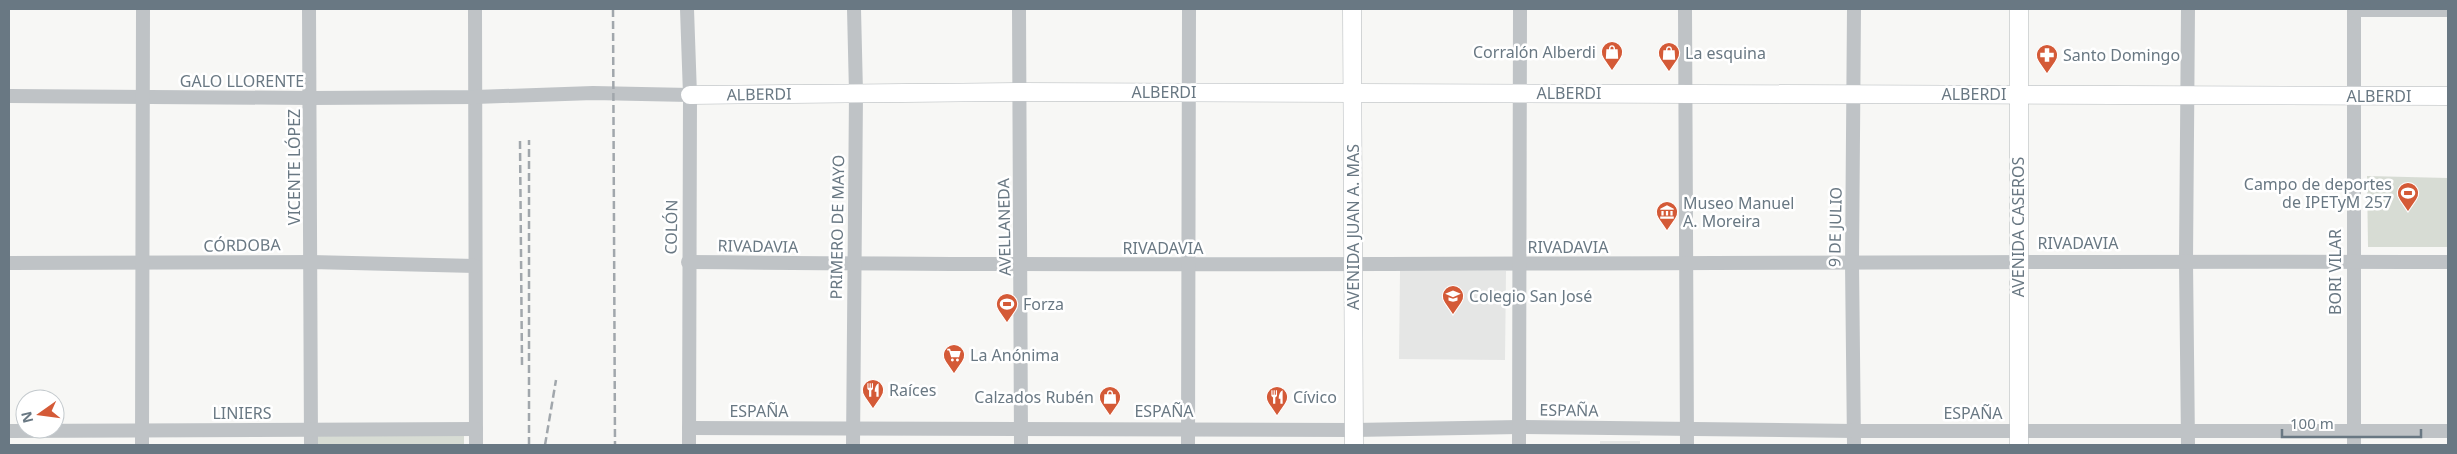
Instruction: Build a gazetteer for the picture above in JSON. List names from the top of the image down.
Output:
{
  "streets": {
    "main road": ["ALBERDI", "AVENIDA JUAN A. MAS", "AVENIDA CASEROS"],
    "street": [
      "GALO LLORENTE",
      "VICENTE LÓPEZ",
      "COLÓN",
      "PRIMERO DE MAYO",
      "AVELLANEDA",
      "9 DE JULIO",
      "RIVADAVIA",
      "CÓRDOBA",
      "BORI VILAR",
      "ESPAÑA",
      "LINIERS"
    ]
  },
  "crossings": [
    ["GALO LLORENTE", "ALBERDI"],
    ["GALO LLORENTE", "VICENTE LÓPEZ"],
    ["GALO LLORENTE", "COLÓN"],
    ["ALBERDI", "COLÓN"],
    ["ALBERDI", "PRIMERO DE MAYO"],
    ["ALBERDI", "AVELLANEDA"],
    ["ALBERDI", "AVENIDA JUAN A. MAS"],
    ["ALBERDI", "9 DE JULIO"],
    ["ALBERDI", "AVENIDA CASEROS"],
    ["ALBERDI", "BORI VILAR"],
    ["VICENTE LÓPEZ", "CÓRDOBA"],
    ["VICENTE LÓPEZ", "LINIERS"],
    ["COLÓN", "RIVADAVIA"],
    ["COLÓN", "ESPAÑA"],
    ["PRIMERO DE MAYO", "RIVADAVIA"],
    ["PRIMERO DE MAYO", "ESPAÑA"],
    ["AVELLANEDA", "RIVADAVIA"],
    ["AVELLANEDA", "ESPAÑA"],
    ["AVENIDA JUAN A. MAS", "RIVADAVIA"],
    ["AVENIDA JUAN A. MAS", "ESPAÑA"],
    ["9 DE JULIO", "RIVADAVIA"],
    ["9 DE JULIO", "ESPAÑA"],
    ["AVENIDA CASEROS", "RIVADAVIA"],
    ["AVENIDA CASEROS", "ESPAÑA"],
    ["RIVADAVIA", "BORI VILAR"],
    ["BORI VILAR", "ESPAÑA"]
  ],
  "places": {
    "shop": ["Corralón Alberdi", "La esquina", "Calzados Rubén"],
    "pharmacy": ["Santo Domingo"],
    "sports": ["Campo de deportes de IPETyM 257", "Forza"],
    "museum": ["Museo Manuel A. Moreira"],
    "school or university": ["Colegio San José"],
    "supermarket": ["La Anónima"],
    "restaurant": ["Raíces", "Cívico"]
  },
  "scale_bar": "100 m",
  "north": "left"
}
